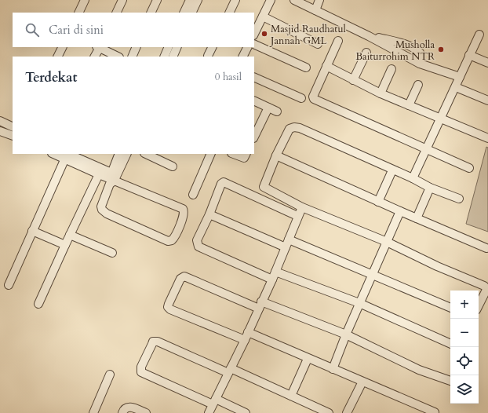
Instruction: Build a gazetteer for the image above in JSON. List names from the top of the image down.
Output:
{
  "places": ["Masjid Raudhatul Jannah GML", "Musholla Baiturrohim NTR"],
  "page": {
    "search": "Cari di sini",
    "heading": ["Terdekat", "0 hasil"],
    "map_buttons": ["+", "−"]
  }
}
